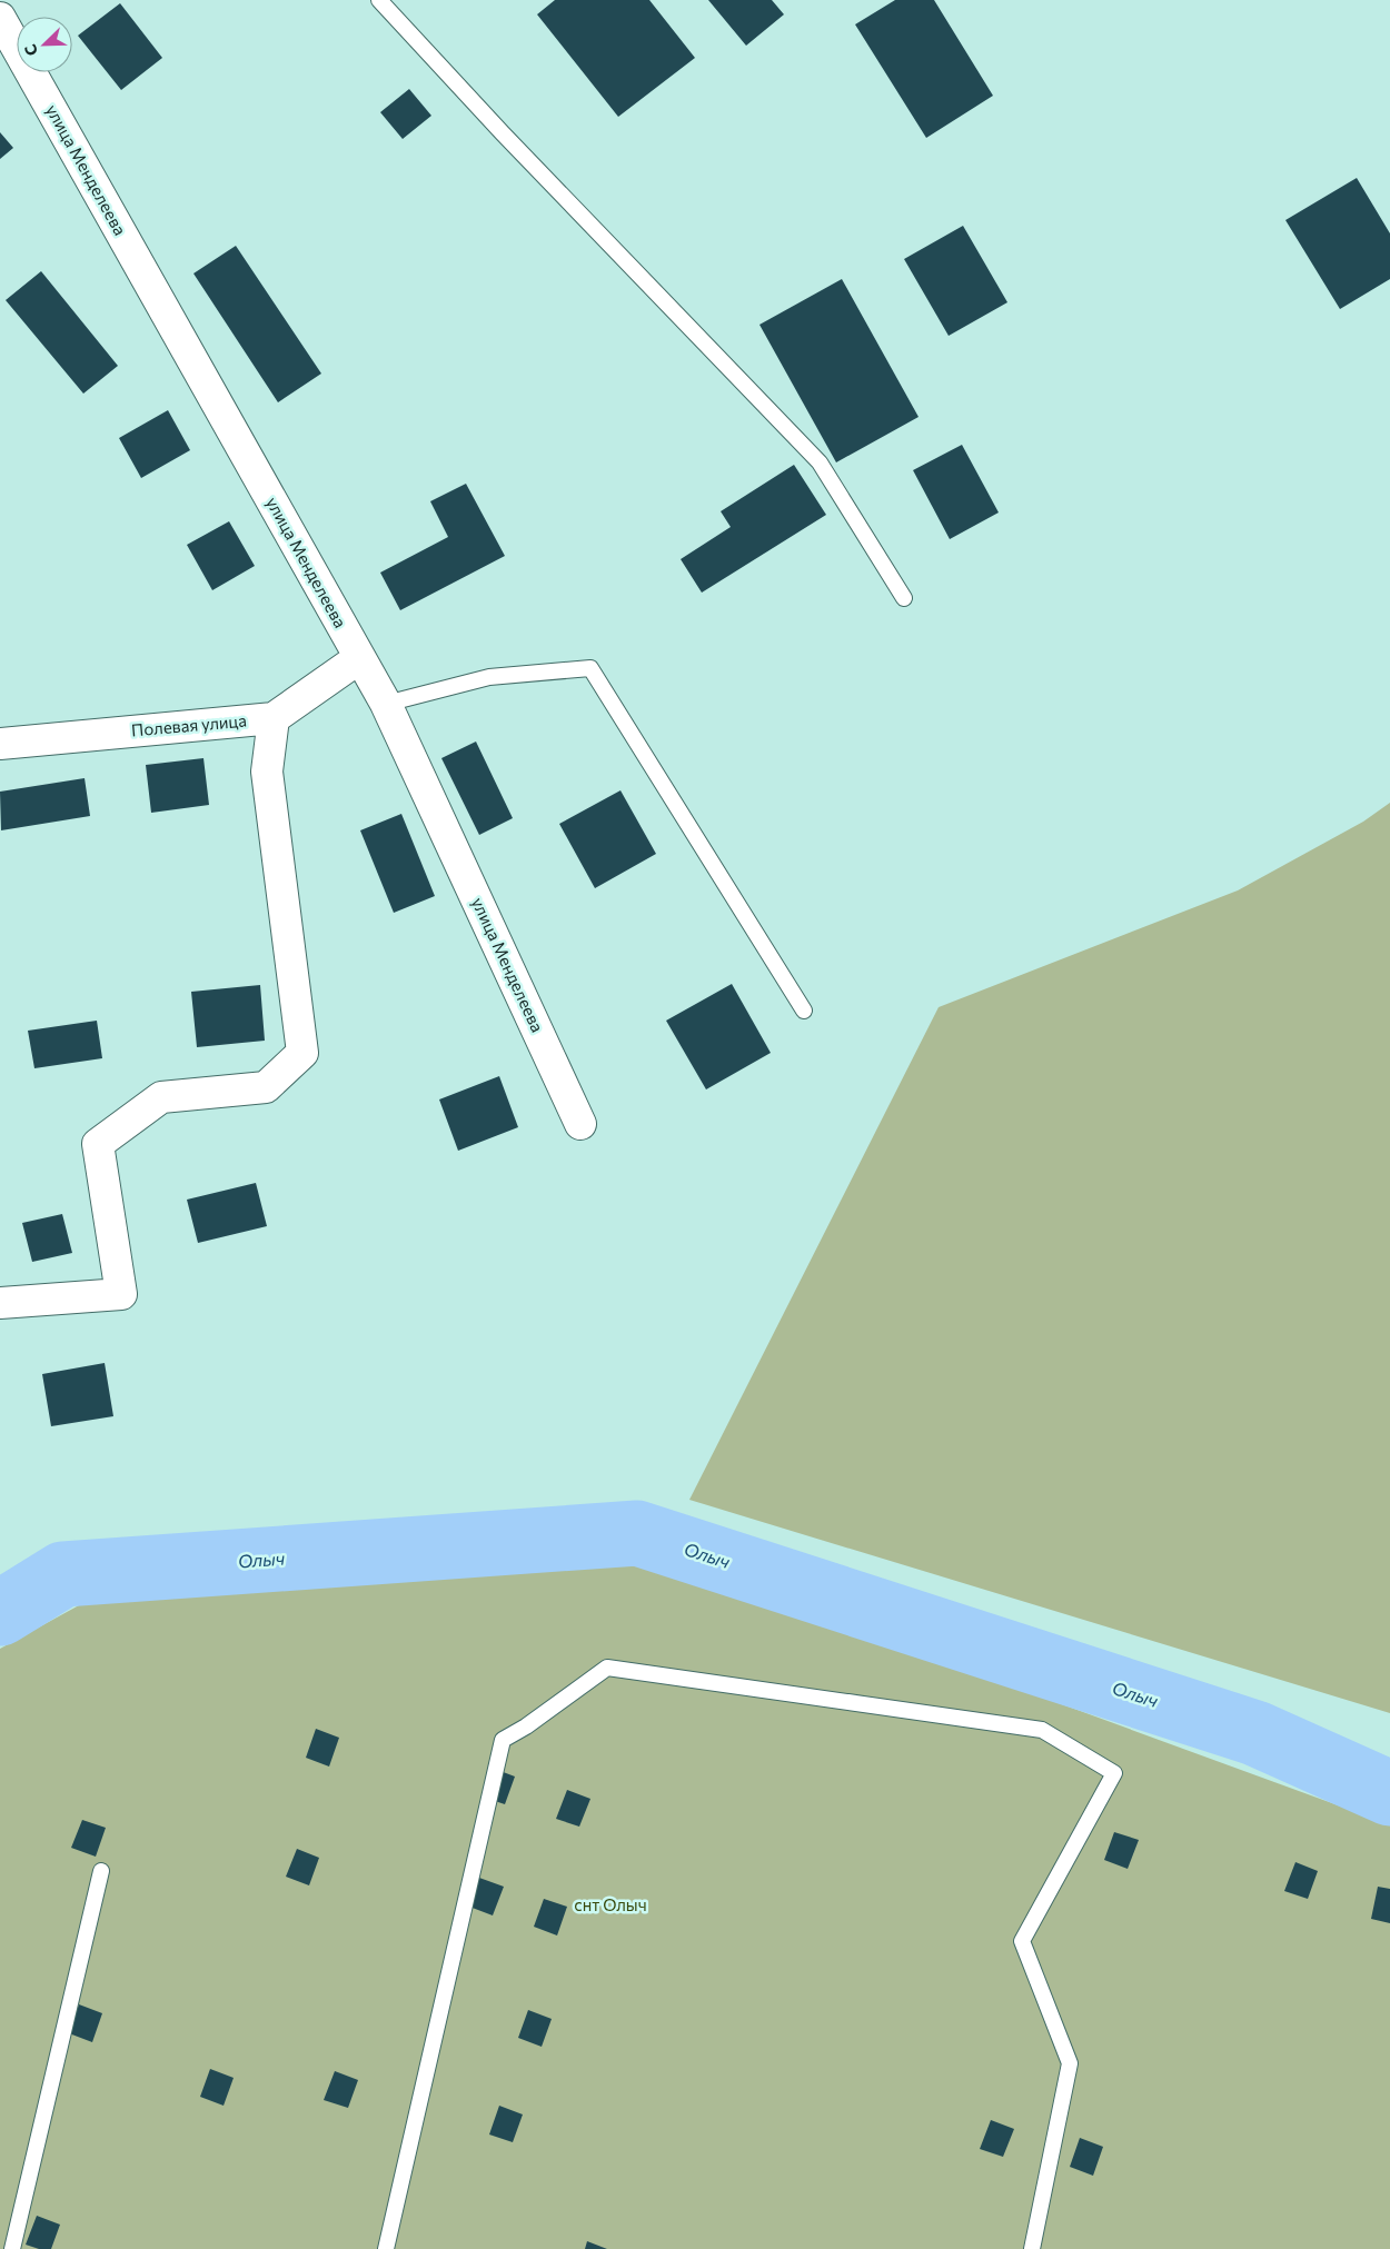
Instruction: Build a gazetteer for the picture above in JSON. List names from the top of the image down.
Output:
{
  "streets": {
    "street": ["улица Менделеева", "Полевая улица"]
  },
  "crossings": [
    ["улица Менделеева", "Полевая улица"]
  ],
  "water": ["Олыч"],
  "parks": ["снт Олыч"],
  "north": "bottom left"
}
